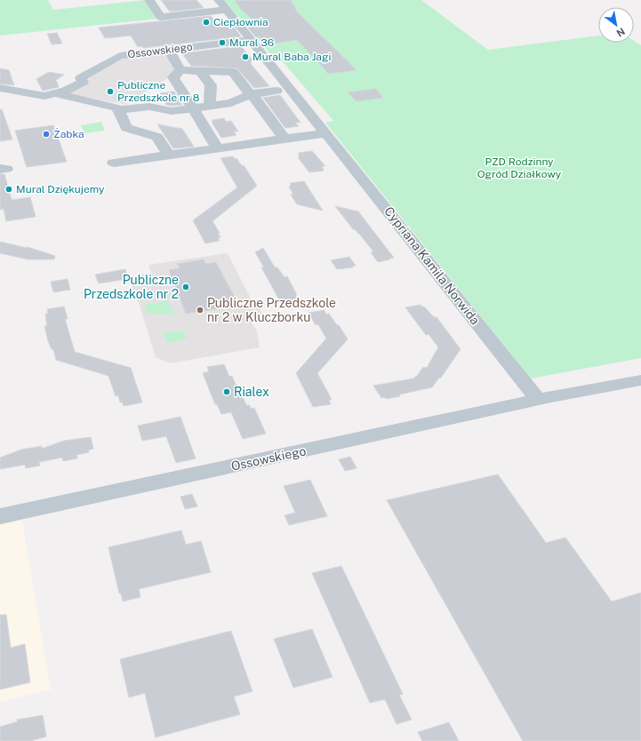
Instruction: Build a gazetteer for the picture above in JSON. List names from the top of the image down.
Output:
{
  "streets": {
    "street": ["Ossowskiego", "Cypriana Kamila Norwida"]
  },
  "crossings": [
    ["Ossowskiego", "Cypriana Kamila Norwida"]
  ],
  "parks": ["PZD Rodzinny Ogród Działkowy"],
  "places": [
    "Ciepłownia",
    "Mural 36",
    "Mural Baba Jagi",
    "Publiczne Przedszkole nr 8",
    "Żabka",
    "Mural Dziękujemy",
    "Publiczne Przedszkole nr 2",
    "Publiczne Przedszkole nr 2 w Kluczborku",
    "Rialex"
  ],
  "north": "bottom right"
}
